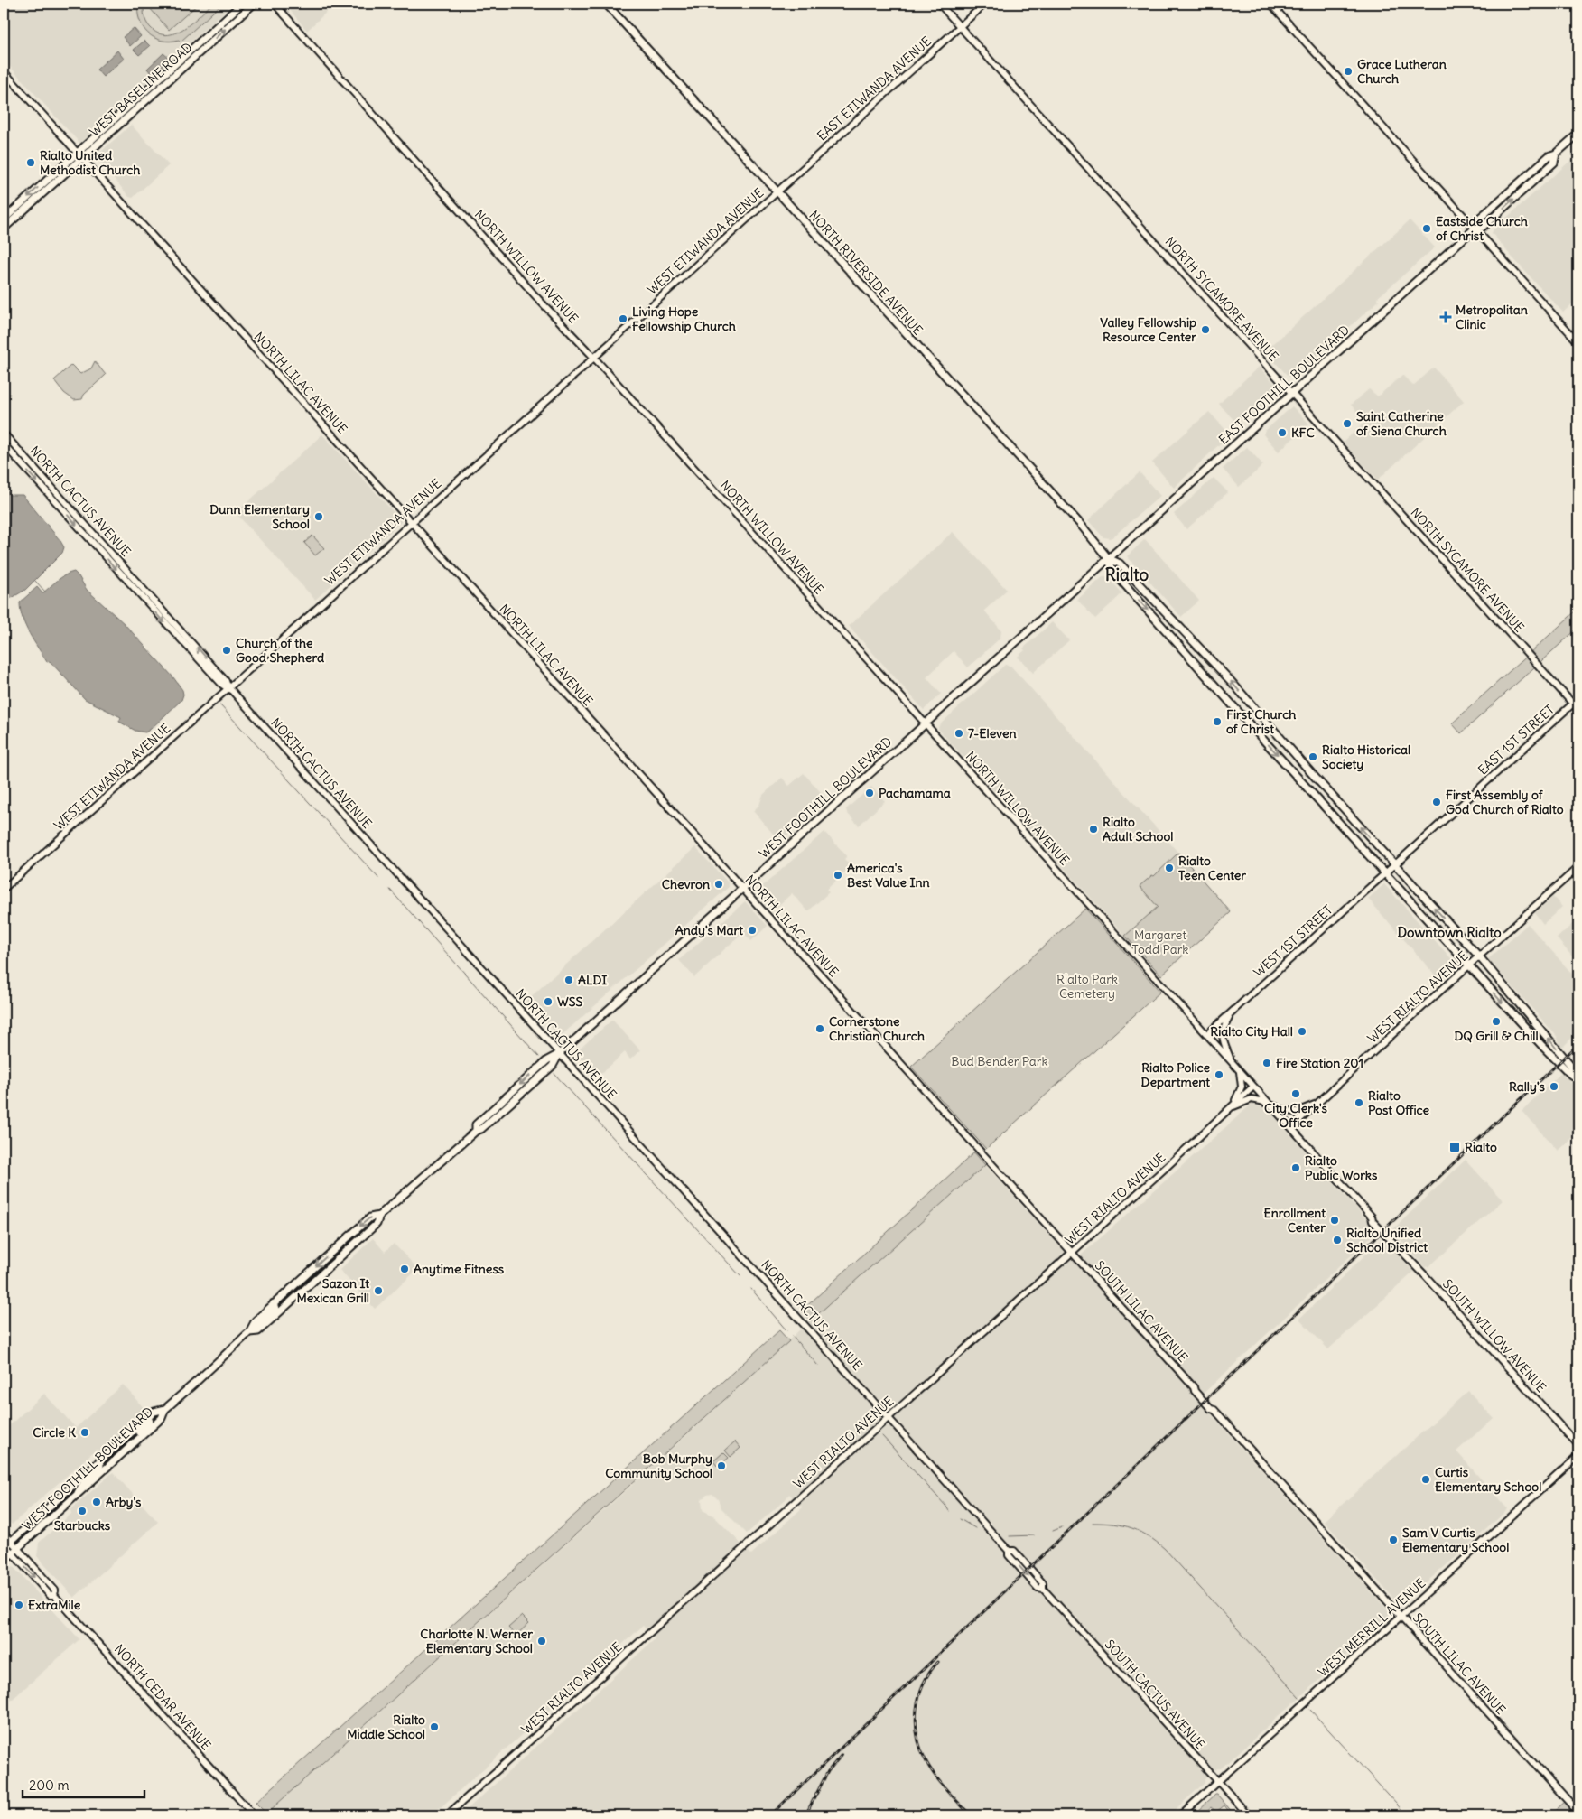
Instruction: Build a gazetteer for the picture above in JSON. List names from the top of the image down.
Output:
{
  "streets": {
    "main road": [
      "WEST BASELINE ROAD",
      "NORTH RIVERSIDE AVENUE",
      "EAST FOOTHILL BOULEVARD",
      "WEST FOOTHILL BOULEVARD"
    ],
    "street": [
      "EAST ETIWANDA AVENUE",
      "WEST ETIWANDA AVENUE",
      "NORTH WILLOW AVENUE",
      "NORTH SYCAMORE AVENUE",
      "NORTH LILAC AVENUE",
      "NORTH CACTUS AVENUE",
      "EAST 1ST STREET",
      "WEST 1ST STREET",
      "WEST RIALTO AVENUE",
      "SOUTH LILAC AVENUE",
      "SOUTH WILLOW AVENUE",
      "WEST MERRILL AVENUE",
      "SOUTH CACTUS AVENUE",
      "NORTH CEDAR AVENUE"
    ]
  },
  "crossings": [
    ["EAST ETIWANDA AVENUE", "WEST ETIWANDA AVENUE"],
    ["EAST ETIWANDA AVENUE", "NORTH RIVERSIDE AVENUE"],
    ["EAST ETIWANDA AVENUE", "NORTH SYCAMORE AVENUE"],
    ["WEST BASELINE ROAD", "NORTH LILAC AVENUE"],
    ["WEST ETIWANDA AVENUE", "NORTH WILLOW AVENUE"],
    ["WEST ETIWANDA AVENUE", "NORTH RIVERSIDE AVENUE"],
    ["WEST ETIWANDA AVENUE", "NORTH LILAC AVENUE"],
    ["WEST ETIWANDA AVENUE", "NORTH CACTUS AVENUE"],
    ["NORTH WILLOW AVENUE", "WEST FOOTHILL BOULEVARD"],
    ["NORTH WILLOW AVENUE", "WEST 1ST STREET"],
    ["NORTH WILLOW AVENUE", "WEST RIALTO AVENUE"],
    ["NORTH WILLOW AVENUE", "SOUTH WILLOW AVENUE"],
    ["NORTH RIVERSIDE AVENUE", "EAST FOOTHILL BOULEVARD"],
    ["NORTH RIVERSIDE AVENUE", "EAST 1ST STREET"],
    ["NORTH RIVERSIDE AVENUE", "WEST FOOTHILL BOULEVARD"],
    ["NORTH RIVERSIDE AVENUE", "WEST 1ST STREET"],
    ["NORTH RIVERSIDE AVENUE", "WEST RIALTO AVENUE"],
    ["NORTH SYCAMORE AVENUE", "EAST FOOTHILL BOULEVARD"],
    ["NORTH SYCAMORE AVENUE", "EAST 1ST STREET"],
    ["NORTH LILAC AVENUE", "WEST FOOTHILL BOULEVARD"],
    ["NORTH LILAC AVENUE", "WEST RIALTO AVENUE"],
    ["NORTH LILAC AVENUE", "SOUTH LILAC AVENUE"],
    ["EAST FOOTHILL BOULEVARD", "WEST FOOTHILL BOULEVARD"],
    ["NORTH CACTUS AVENUE", "WEST FOOTHILL BOULEVARD"],
    ["NORTH CACTUS AVENUE", "WEST RIALTO AVENUE"],
    ["NORTH CACTUS AVENUE", "SOUTH CACTUS AVENUE"],
    ["EAST 1ST STREET", "WEST 1ST STREET"],
    ["WEST FOOTHILL BOULEVARD", "NORTH CEDAR AVENUE"],
    ["WEST RIALTO AVENUE", "SOUTH LILAC AVENUE"],
    ["WEST RIALTO AVENUE", "SOUTH WILLOW AVENUE"],
    ["WEST RIALTO AVENUE", "SOUTH CACTUS AVENUE"],
    ["SOUTH LILAC AVENUE", "WEST MERRILL AVENUE"],
    ["WEST MERRILL AVENUE", "SOUTH CACTUS AVENUE"]
  ],
  "districts": ["Rialto", "Downtown Rialto"],
  "parks": ["Margaret Todd Park", "Rialto Park Cemetery", "Bud Bender Park"],
  "places": {
    "other": [
      "Grace Lutheran Church",
      "Rialto United Methodist Church",
      "Eastside Church of Christ",
      "Living Hope Fellowship Church",
      "Valley Fellowship Resource Center",
      "Saint Catherine of Siena Church",
      "KFC",
      "Dunn Elementary School",
      "Church of the Good Shepherd",
      "First Church of Christ",
      "7-Eleven",
      "Rialto Historical Society",
      "Pachamama",
      "First Assembly of God Church of Rialto",
      "Rialto Adult School",
      "Rialto Teen Center",
      "America's Best Value Inn",
      "Chevron",
      "Andy's Mart",
      "ALDI",
      "WSS",
      "DQ Grill & Chill",
      "Cornerstone Christian Church",
      "Rialto City Hall",
      "Fire Station 201",
      "Rialto Police Department",
      "Rally's",
      "City Clerk's Office",
      "Rialto Post Office",
      "Rialto Public Works",
      "Enrollment Center",
      "Rialto Unified School District",
      "Anytime Fitness",
      "Sazon It Mexican Grill",
      "Circle K",
      "Bob Murphy Community School",
      "Curtis Elementary School",
      "Arby's",
      "Starbucks",
      "Sam V Curtis Elementary School",
      "ExtraMile",
      "Charlotte N. Werner Elementary School",
      "Rialto Middle School"
    ],
    "health": ["Metropolitan Clinic"],
    "transit": ["Rialto"]
  },
  "scale_bar": "200 m"
}
